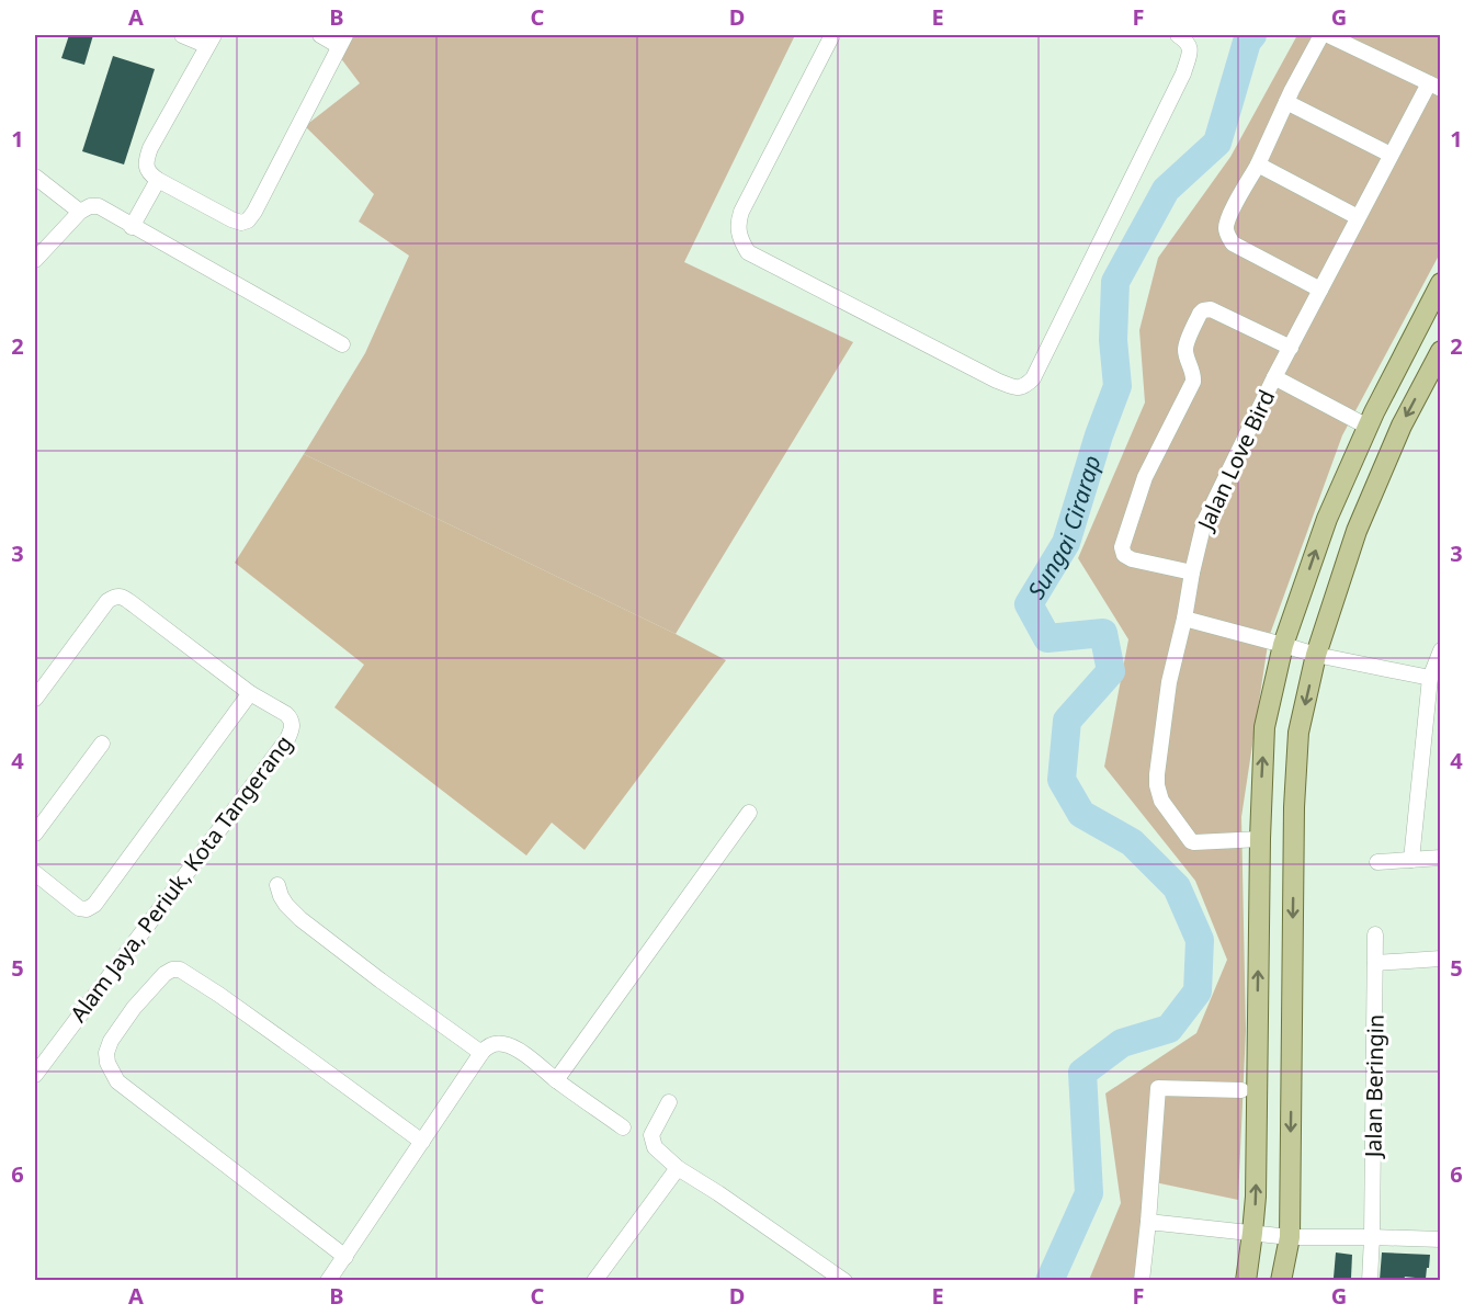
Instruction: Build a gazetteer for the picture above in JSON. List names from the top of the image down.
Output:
{
  "streets": {
    "street": ["Jalan Love Bird", "Alam Jaya, Periuk, Kota Tangerang", "Jalan Beringin"]
  },
  "water": ["Sungai Cirarap"],
  "grid": {
    "columns": [
      "A",
      "B",
      "C",
      "D",
      "E",
      "F",
      "G"
    ],
    "rows": [
      "1",
      "2",
      "3",
      "4",
      "5",
      "6"
    ]
  }
}
